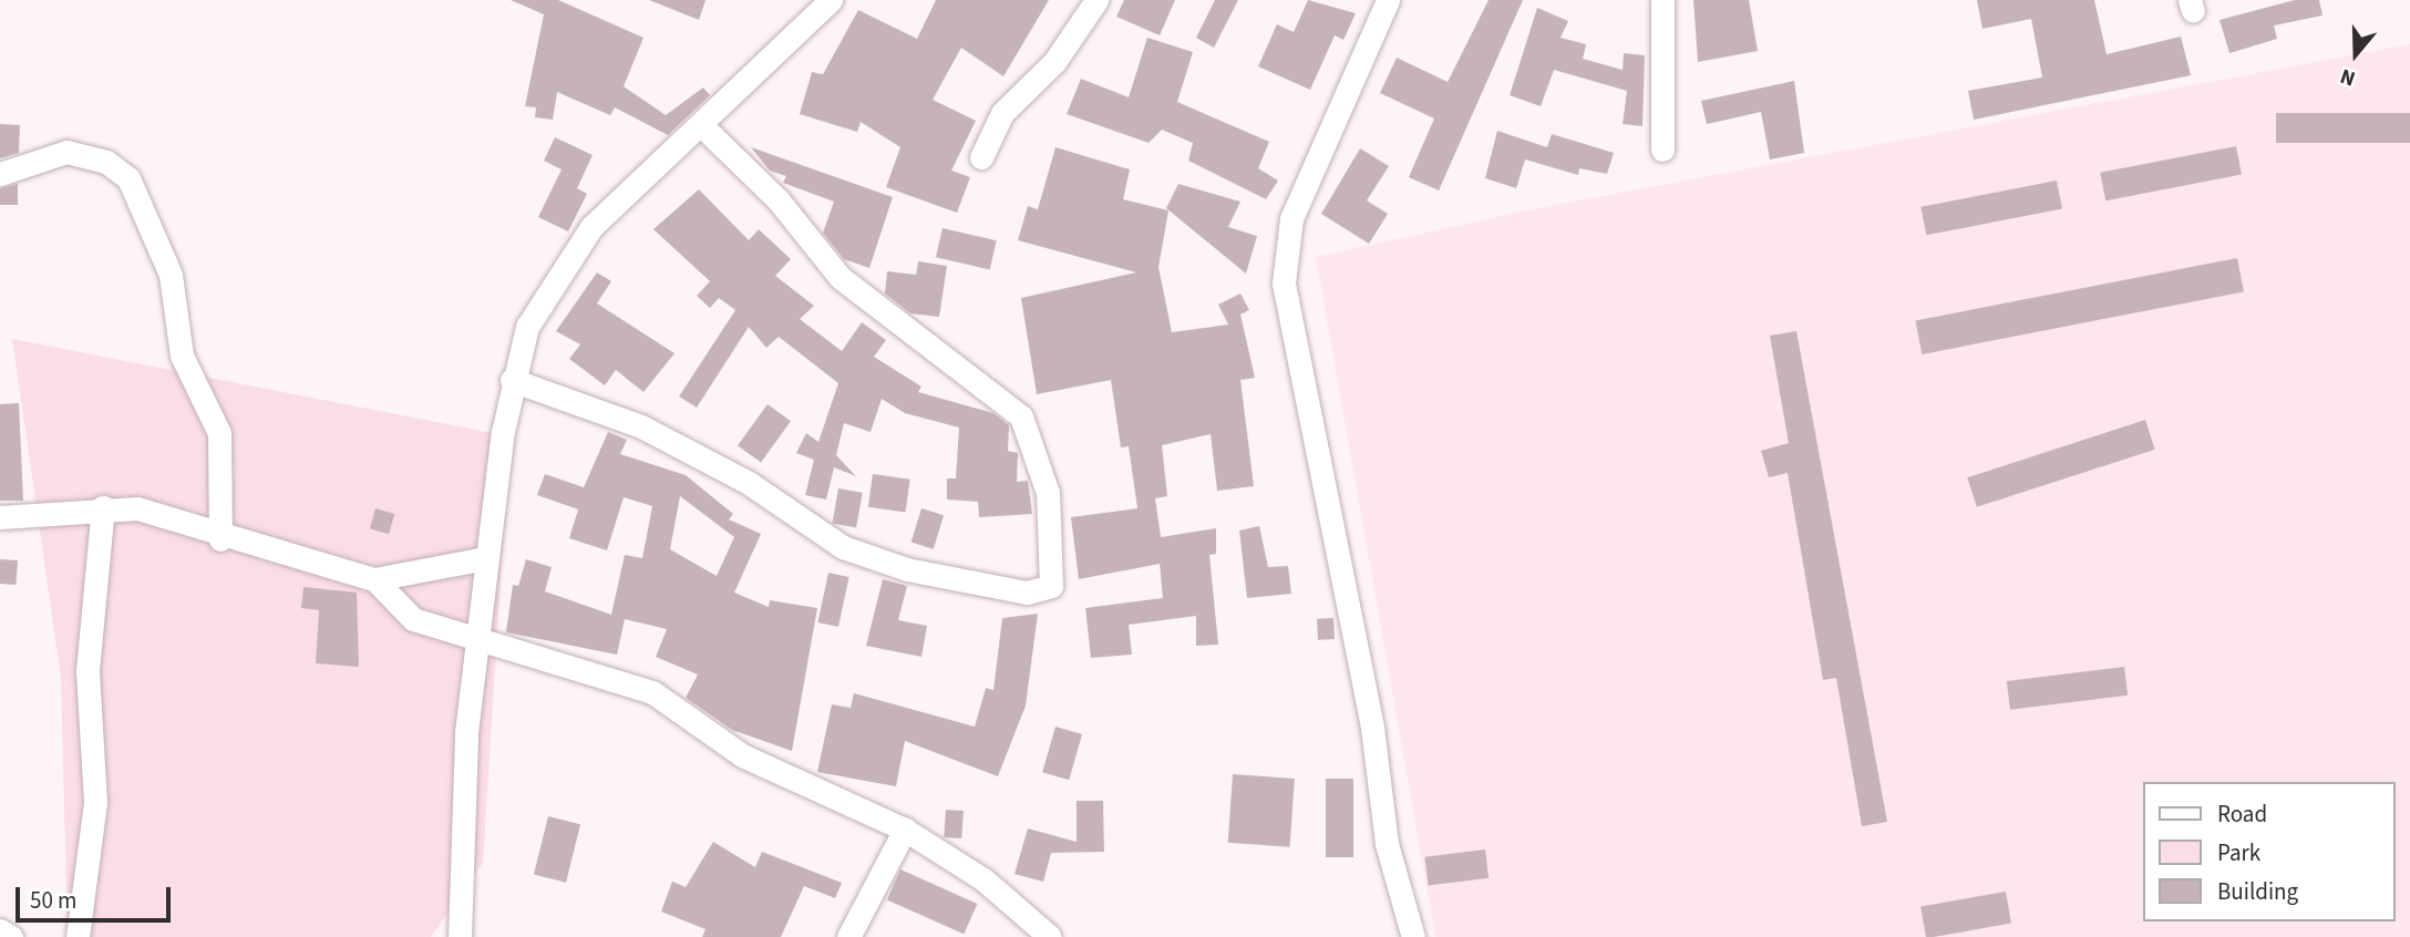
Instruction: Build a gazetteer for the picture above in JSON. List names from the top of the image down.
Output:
{
  "legend": ["Road", "Park", "Building"],
  "scale_bar": "50 m",
  "north": "bottom"
}
